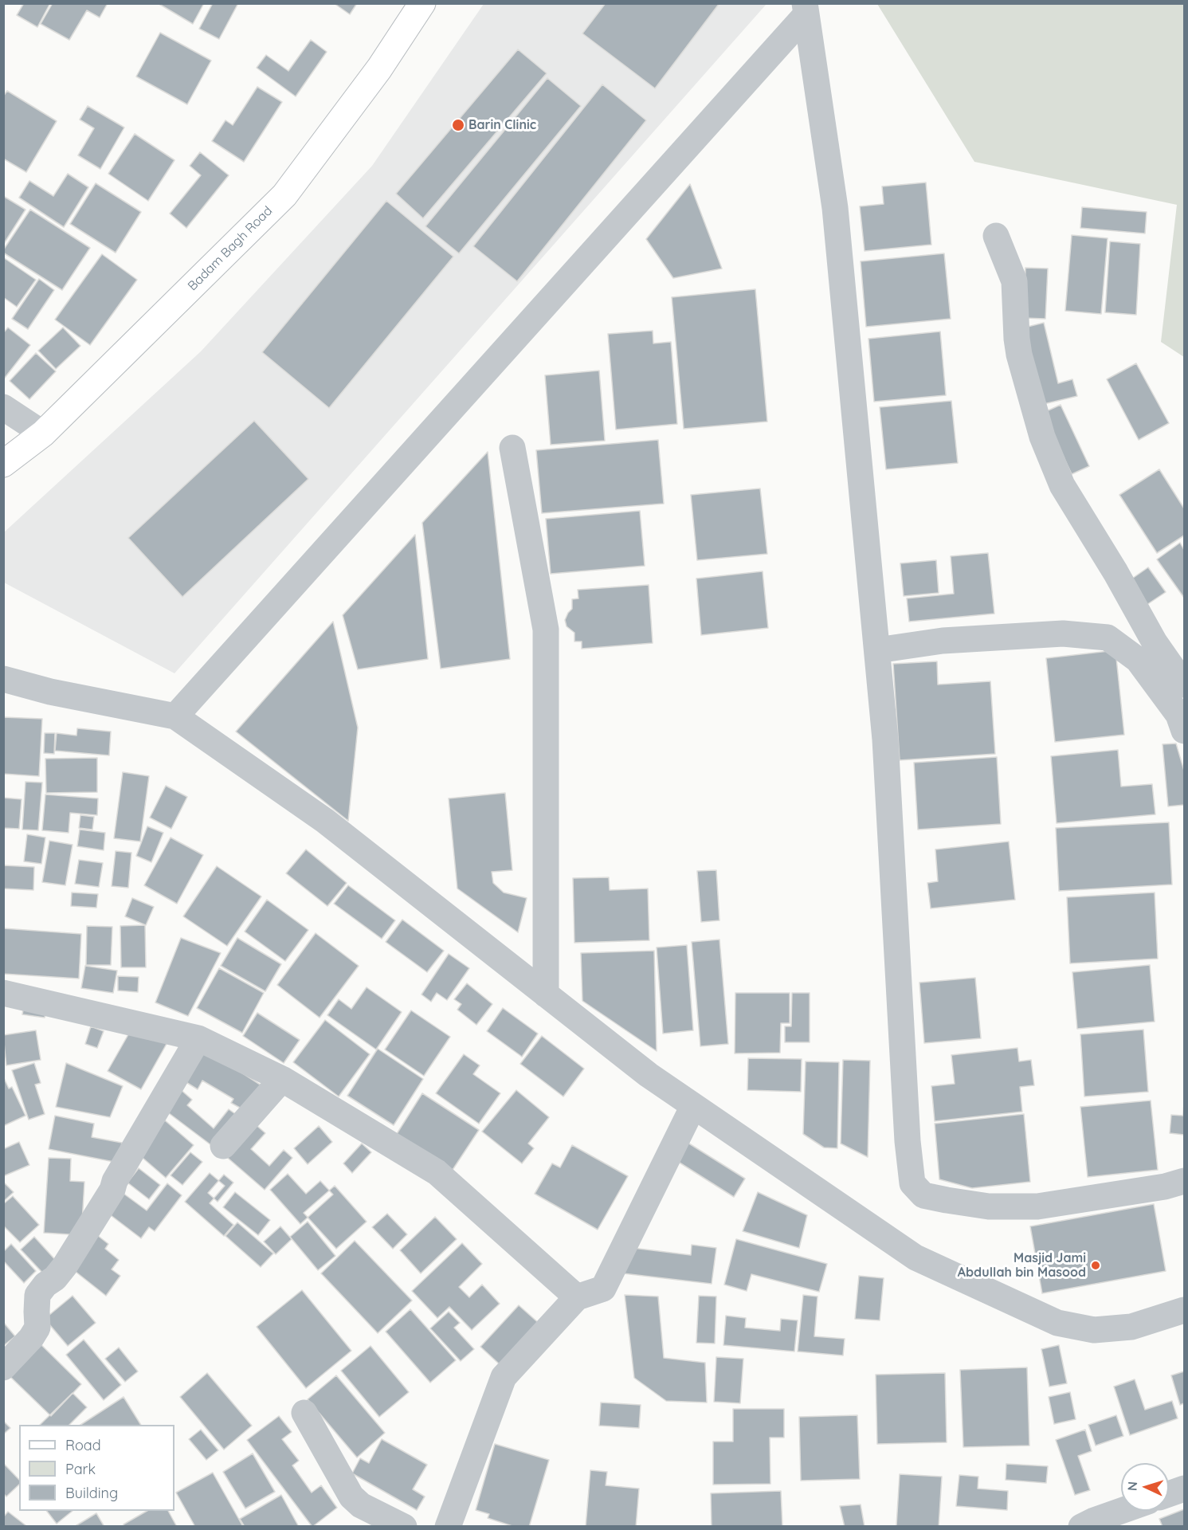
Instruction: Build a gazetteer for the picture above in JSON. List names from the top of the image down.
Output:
{
  "streets": {
    "main road": ["Badam Bagh Road"]
  },
  "places": ["Barin Clinic", "Masjid Jami Abdullah bin Masood"],
  "legend": ["Road", "Park", "Building"],
  "north": "left"
}
